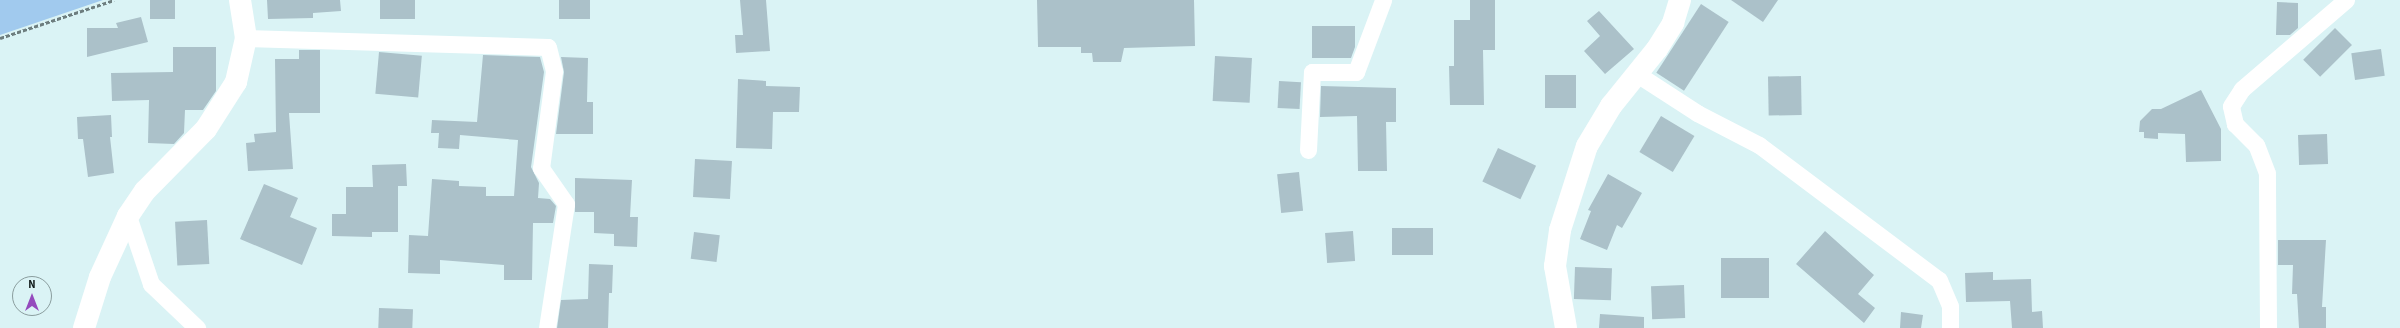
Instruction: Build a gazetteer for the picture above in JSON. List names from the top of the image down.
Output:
{
  "north": "top"
}
